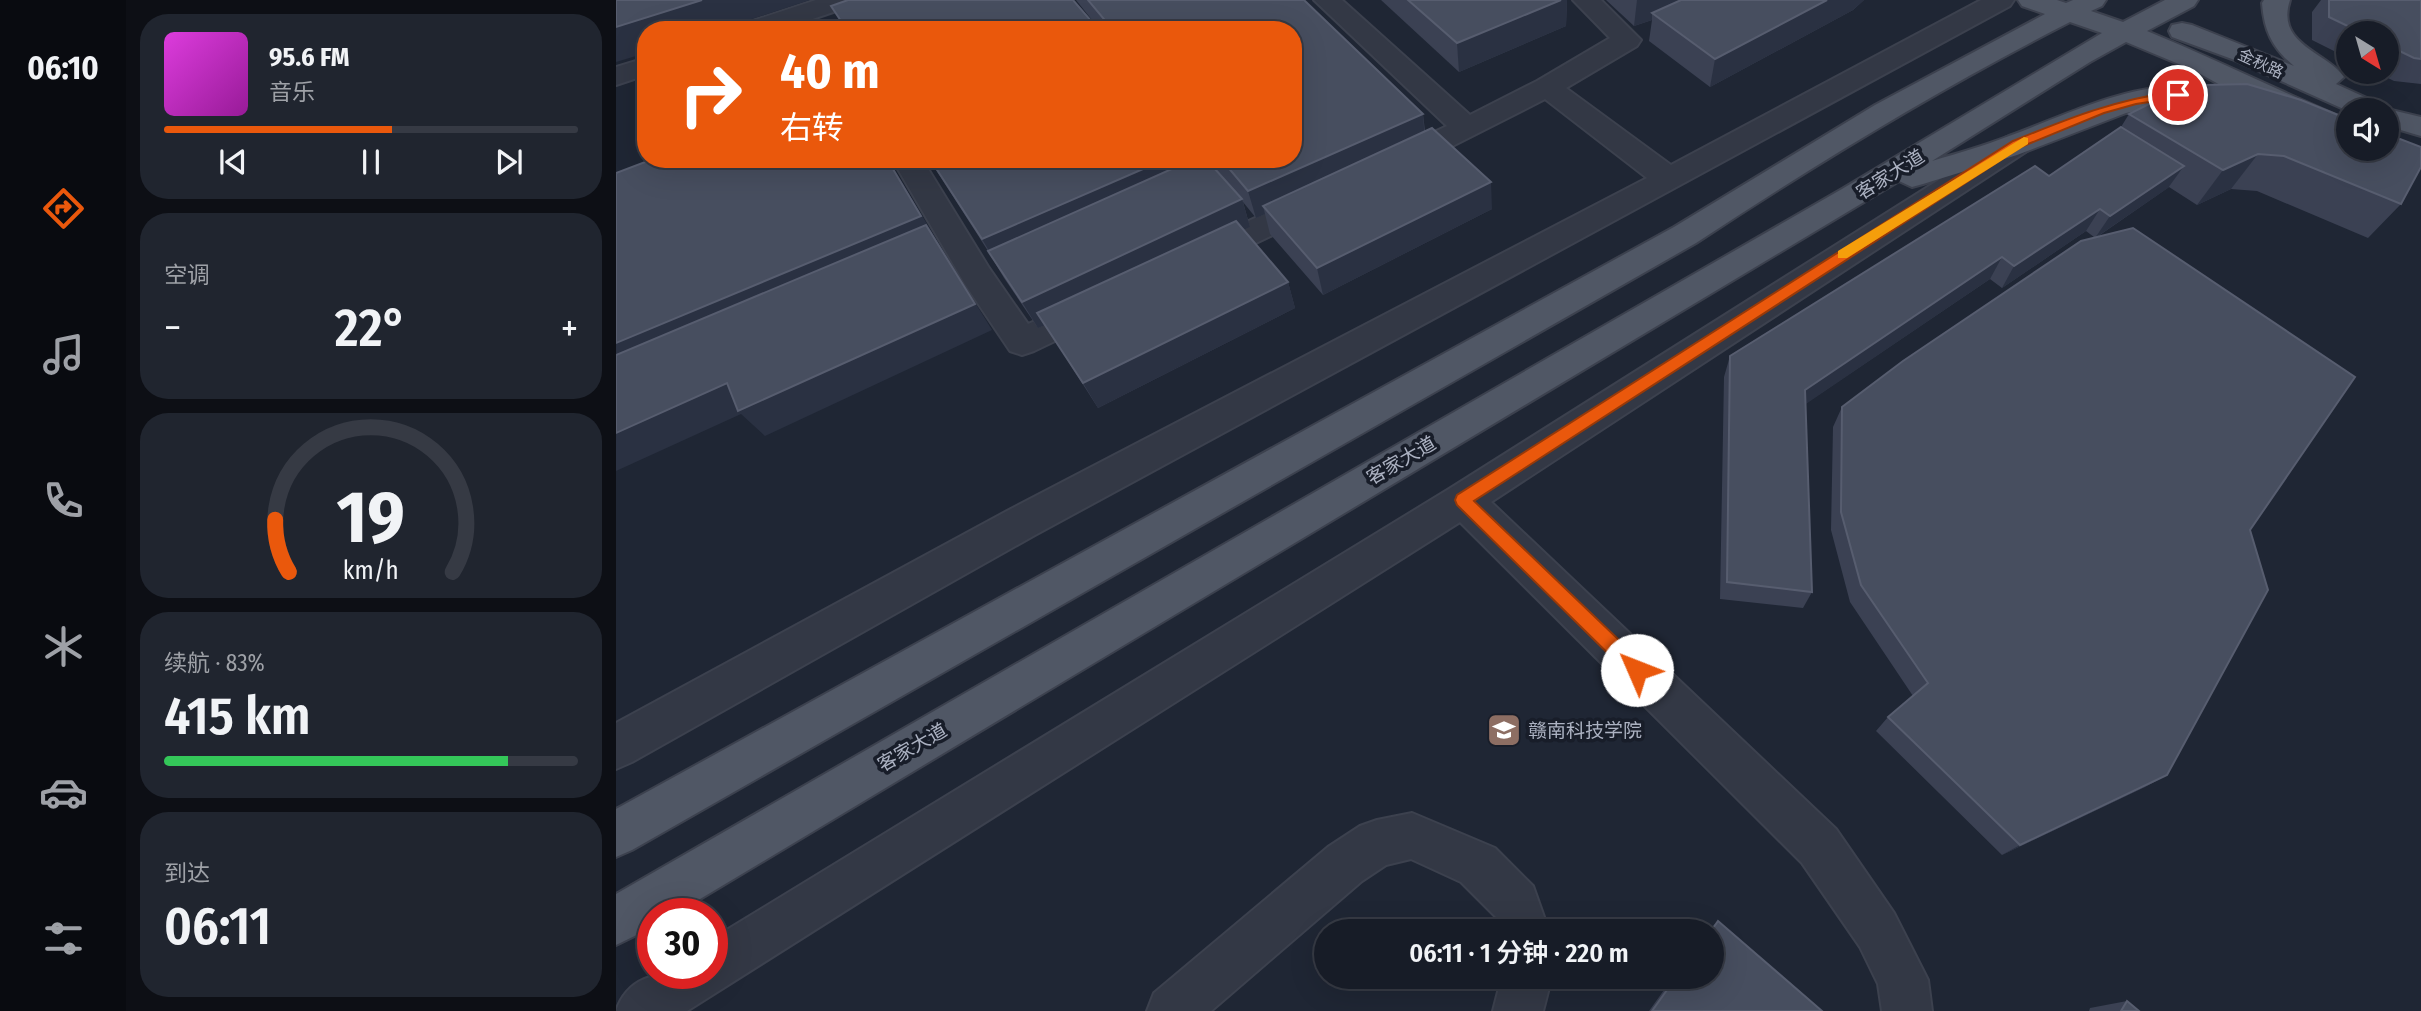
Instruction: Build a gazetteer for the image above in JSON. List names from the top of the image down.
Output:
{
  "streets": {
    "main road": ["金秋路", "客家大道"]
  },
  "crossings": [
    ["金秋路", "客家大道"]
  ],
  "places": {
    "school or university": ["赣南科技学院"]
  },
  "north": "bottom right",
  "page": {
    "tabs": "06:10",
    "turn": ["40 m", "右转"],
    "song": ["95.6 FM", "音乐"],
    "tile": [
      "空调",
      ["续航 · 83%", "415 km"],
      ["到达", "06:11"]
    ],
    "heat": ["−", "22°", "+"],
    "limit": "30",
    "trip": "06:11 · 1 分钟 · 220 m",
    "gauge": ["19", "km/h"]
  }
}
